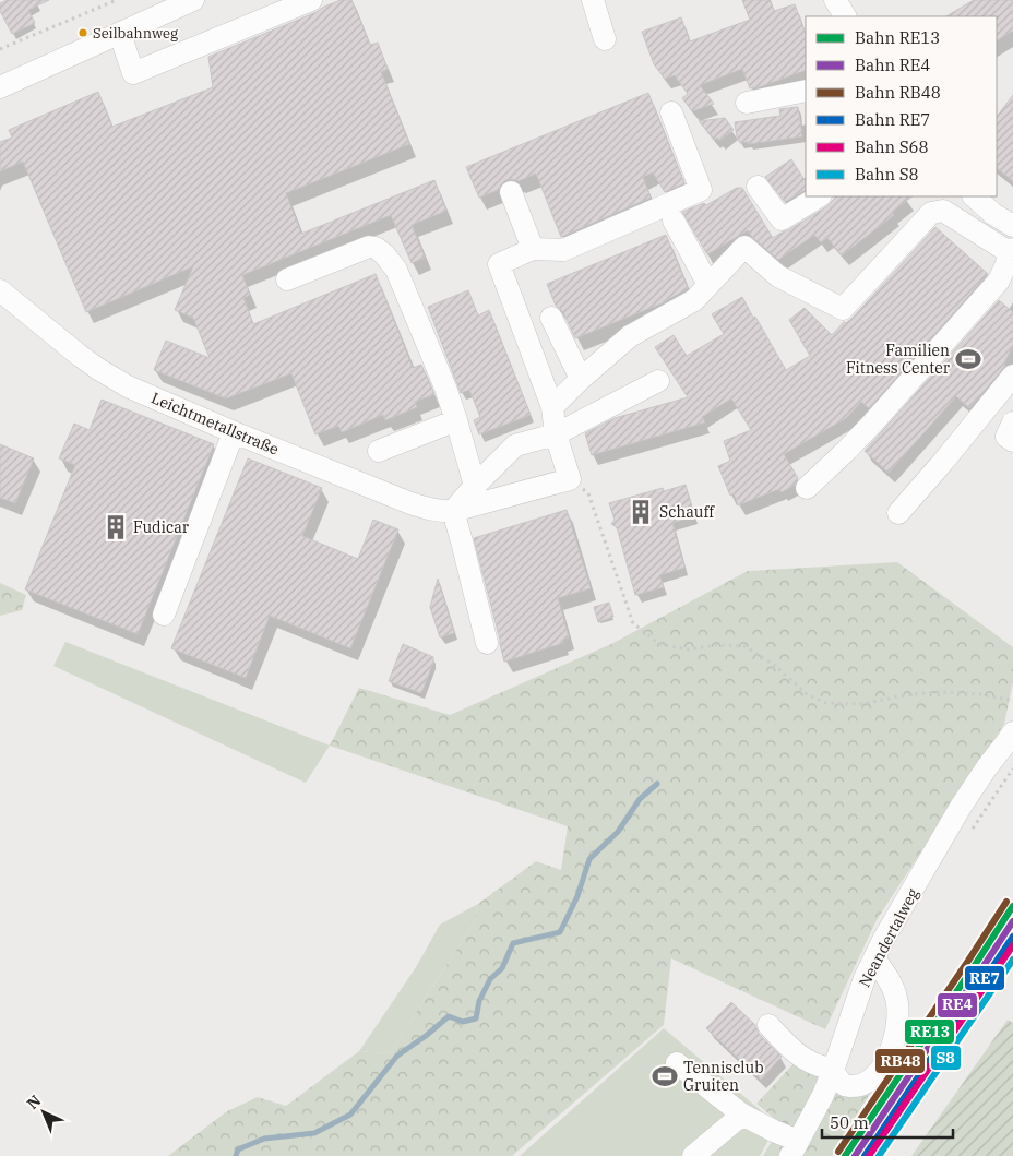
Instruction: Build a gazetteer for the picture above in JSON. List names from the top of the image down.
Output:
{
  "streets": {
    "street": ["Leichtmetallstraße", "Neandertalweg"]
  },
  "places": {
    "other": ["Seilbahnweg"],
    "sports": ["Familien Fitness Center", "Tennisclub Gruiten"],
    "building": ["Schauff", "Fudicar"]
  },
  "lines": [
    "rail line RB48",
    "rail line RE13",
    "rail line RE4",
    "rail line RE7",
    "rail line S68",
    "rail line S8"
  ],
  "legend": [
    "Bahn RE13",
    "Bahn RE4",
    "Bahn RB48",
    "Bahn RE7",
    "Bahn S68",
    "Bahn S8"
  ],
  "scale_bar": "50 m",
  "north": "top left"
}
